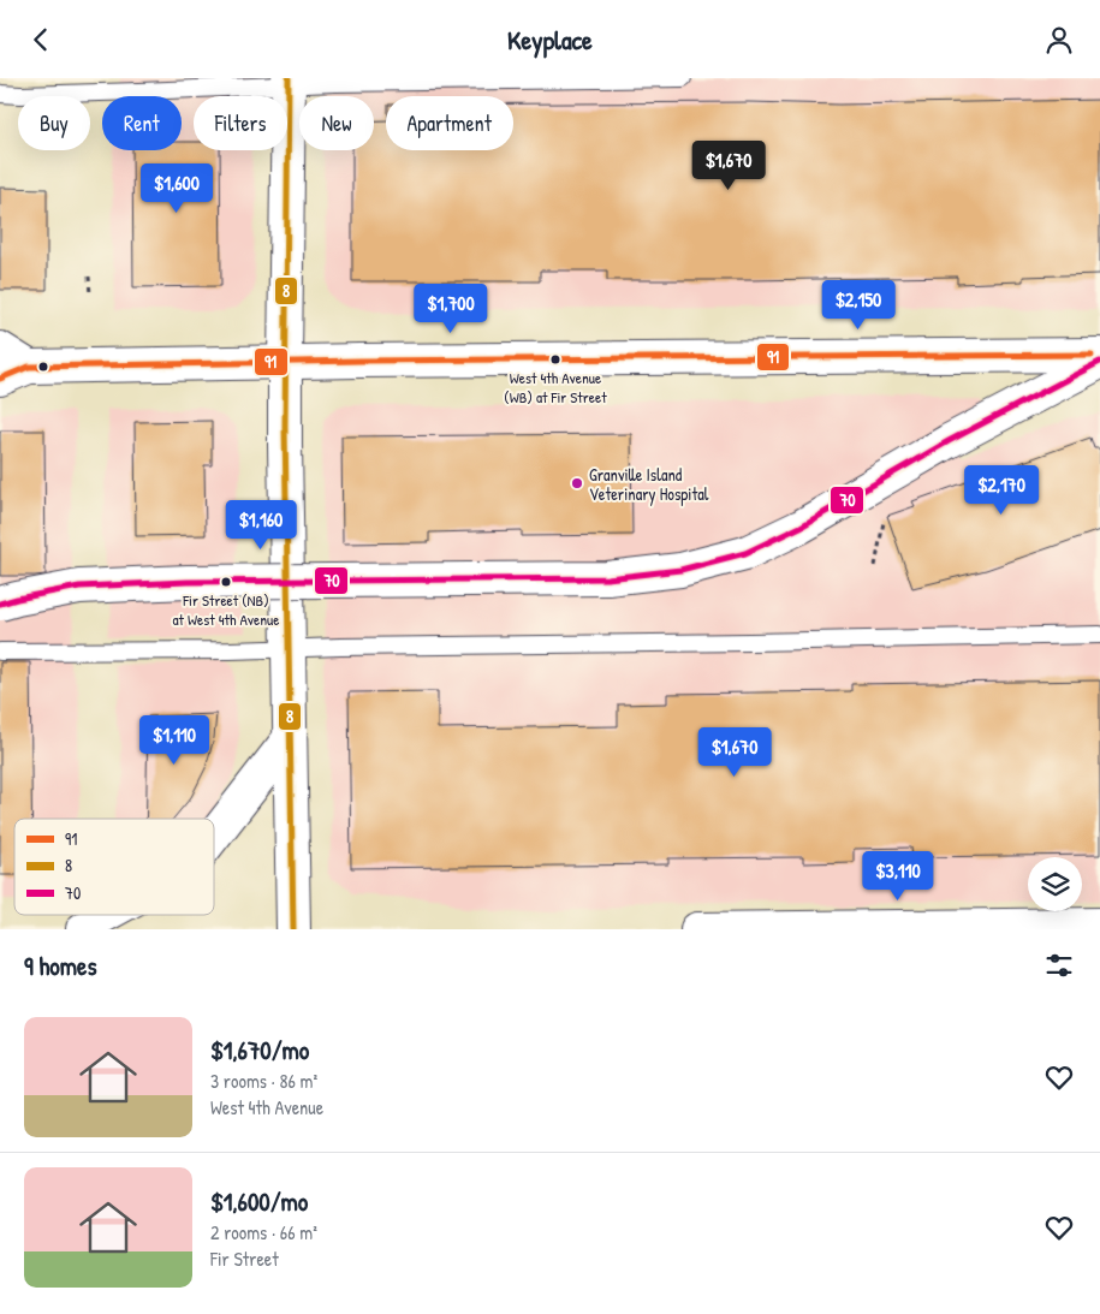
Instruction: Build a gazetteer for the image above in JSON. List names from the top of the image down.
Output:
{
  "places": ["West 4th Avenue (WB) at Fir Street", "Granville Island Veterinary Hospital", "Fir Street (NB) at West 4th Avenue"],
  "lines": ["transit line 8", "transit line 91", "transit line 70"],
  "legend": ["91", "8", "70"],
  "page": {
    "header": "Keyplace",
    "chip": [
      "Buy",
      "Rent",
      "Filters",
      "New",
      "Apartment"
    ],
    "price": [
      "$1,670",
      "$1,600",
      "$2,150",
      "$1,700",
      "$2,170",
      "$1,160",
      "$1,110",
      "$1,670",
      "$3,110"
    ],
    "heading": "9 homes",
    "list": [
      {
        "name": "$1,670/mo",
        "note": "3 rooms · 86 m² · West 4th Avenue"
      },
      {
        "name": "$1,600/mo",
        "note": "2 rooms · 66 m² · Fir Street"
      }
    ]
  }
}
